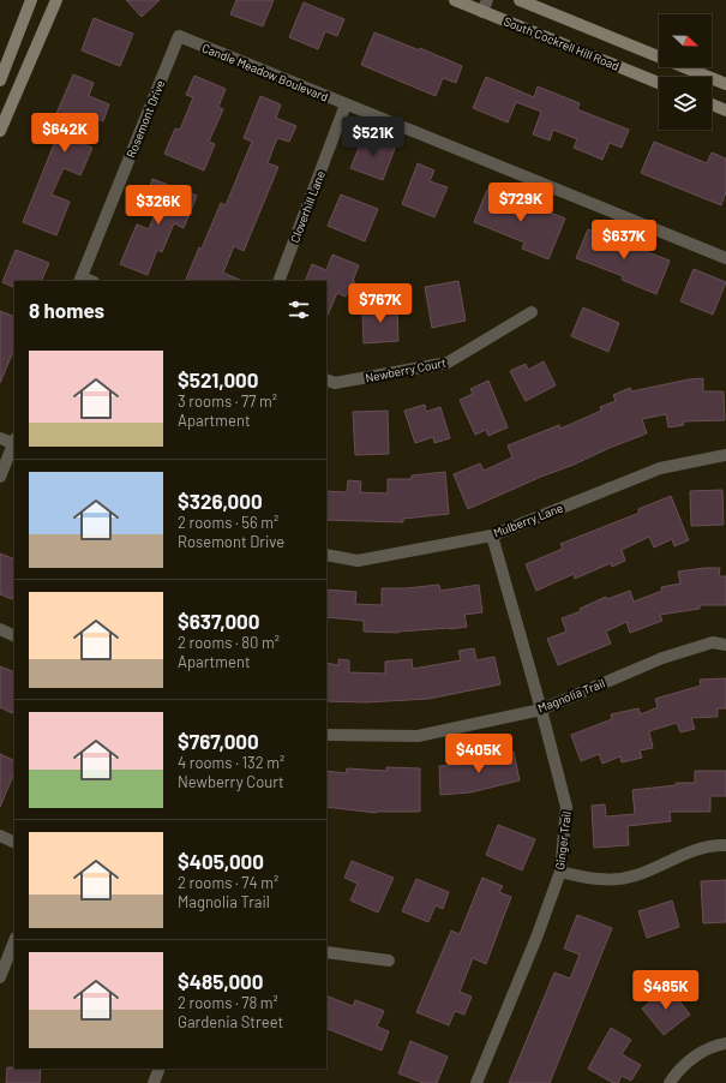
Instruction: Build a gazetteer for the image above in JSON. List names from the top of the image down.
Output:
{
  "streets": {
    "main road": ["South Cockrell Hill Road"],
    "street": [
      "Candle Meadow Boulevard",
      "Rosemont Drive",
      "Cloverhill Lane",
      "Newberry Court",
      "Mulberry Lane",
      "Magnolia Trail",
      "Ginger Trail"
    ]
  },
  "crossings": [
    ["Candle Meadow Boulevard", "Rosemont Drive"],
    ["Candle Meadow Boulevard", "Cloverhill Lane"],
    ["Mulberry Lane", "Ginger Trail"],
    ["Magnolia Trail", "Ginger Trail"]
  ],
  "north": "right",
  "page": {
    "price": [
      "$642K",
      "$521K",
      "$729K",
      "$326K",
      "$637K",
      "$767K",
      "$405K",
      "$485K"
    ],
    "heading": "8 homes",
    "list": [
      {
        "name": "$521,000",
        "note": "3 rooms · 77 m² · Apartment"
      },
      {
        "name": "$326,000",
        "note": "2 rooms · 56 m² · Rosemont Drive"
      },
      {
        "name": "$637,000",
        "note": "2 rooms · 80 m² · Apartment"
      },
      {
        "name": "$767,000",
        "note": "4 rooms · 132 m² · Newberry Court"
      },
      {
        "name": "$405,000",
        "note": "2 rooms · 74 m² · Magnolia Trail"
      },
      {
        "name": "$485,000",
        "note": "2 rooms · 78 m² · Gardenia Street"
      }
    ]
  }
}
